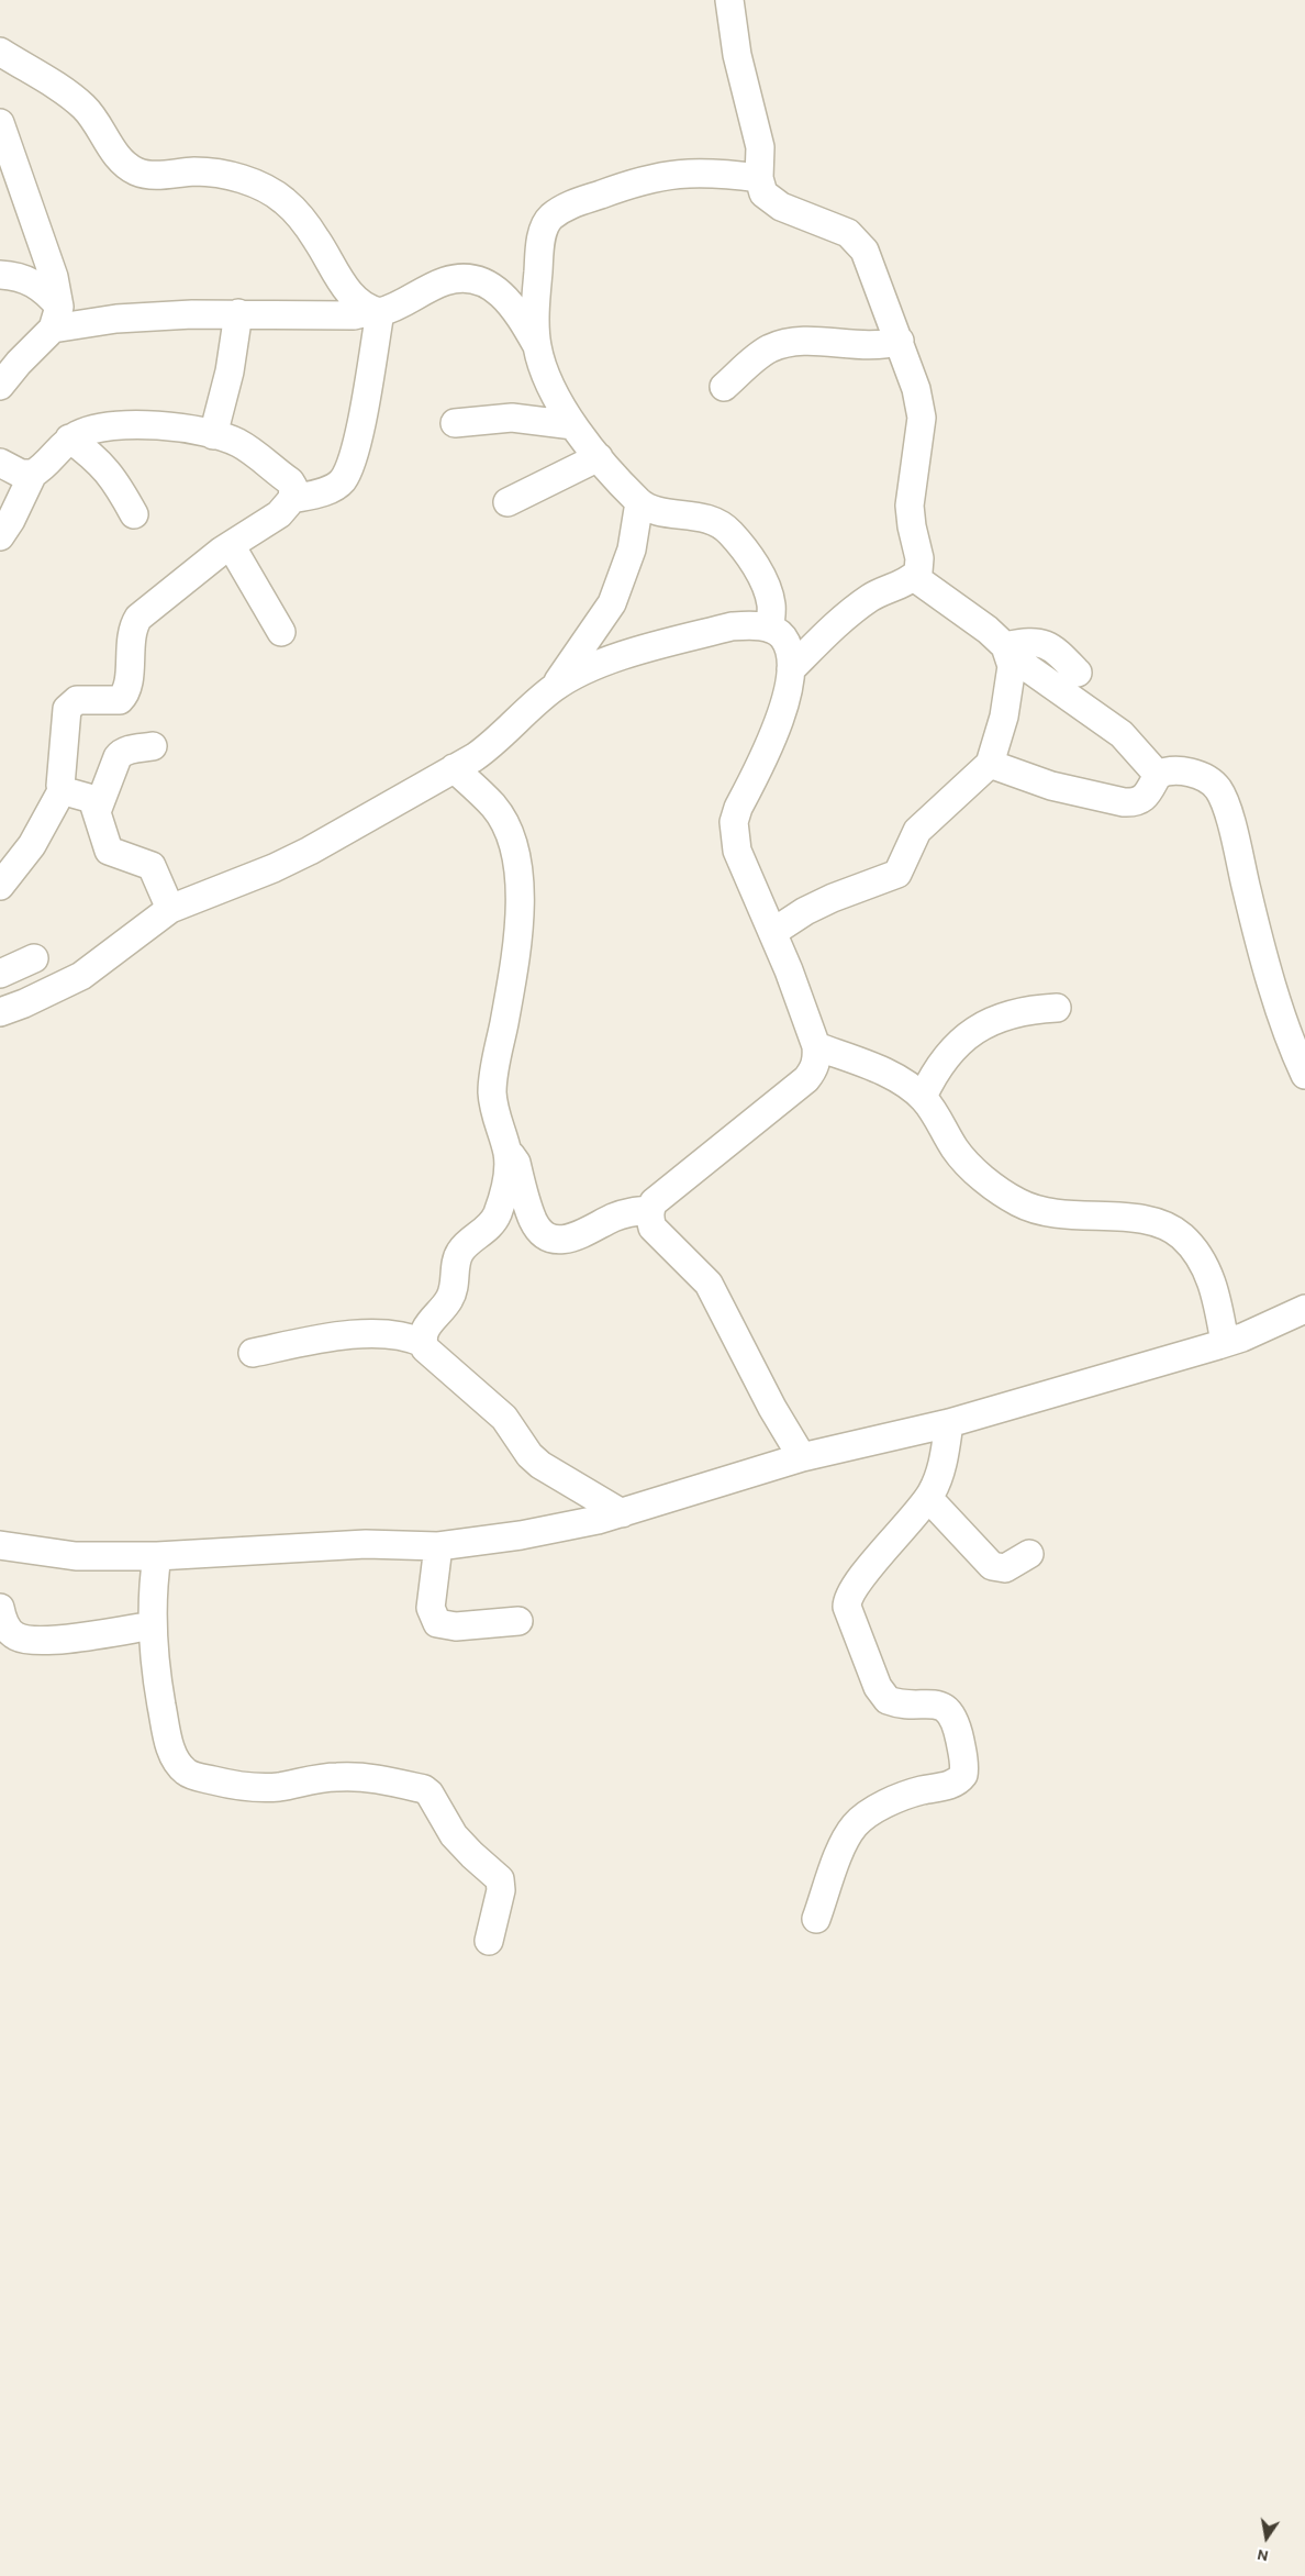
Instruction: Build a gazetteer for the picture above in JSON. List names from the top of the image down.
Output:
{
  "north": "bottom"
}
